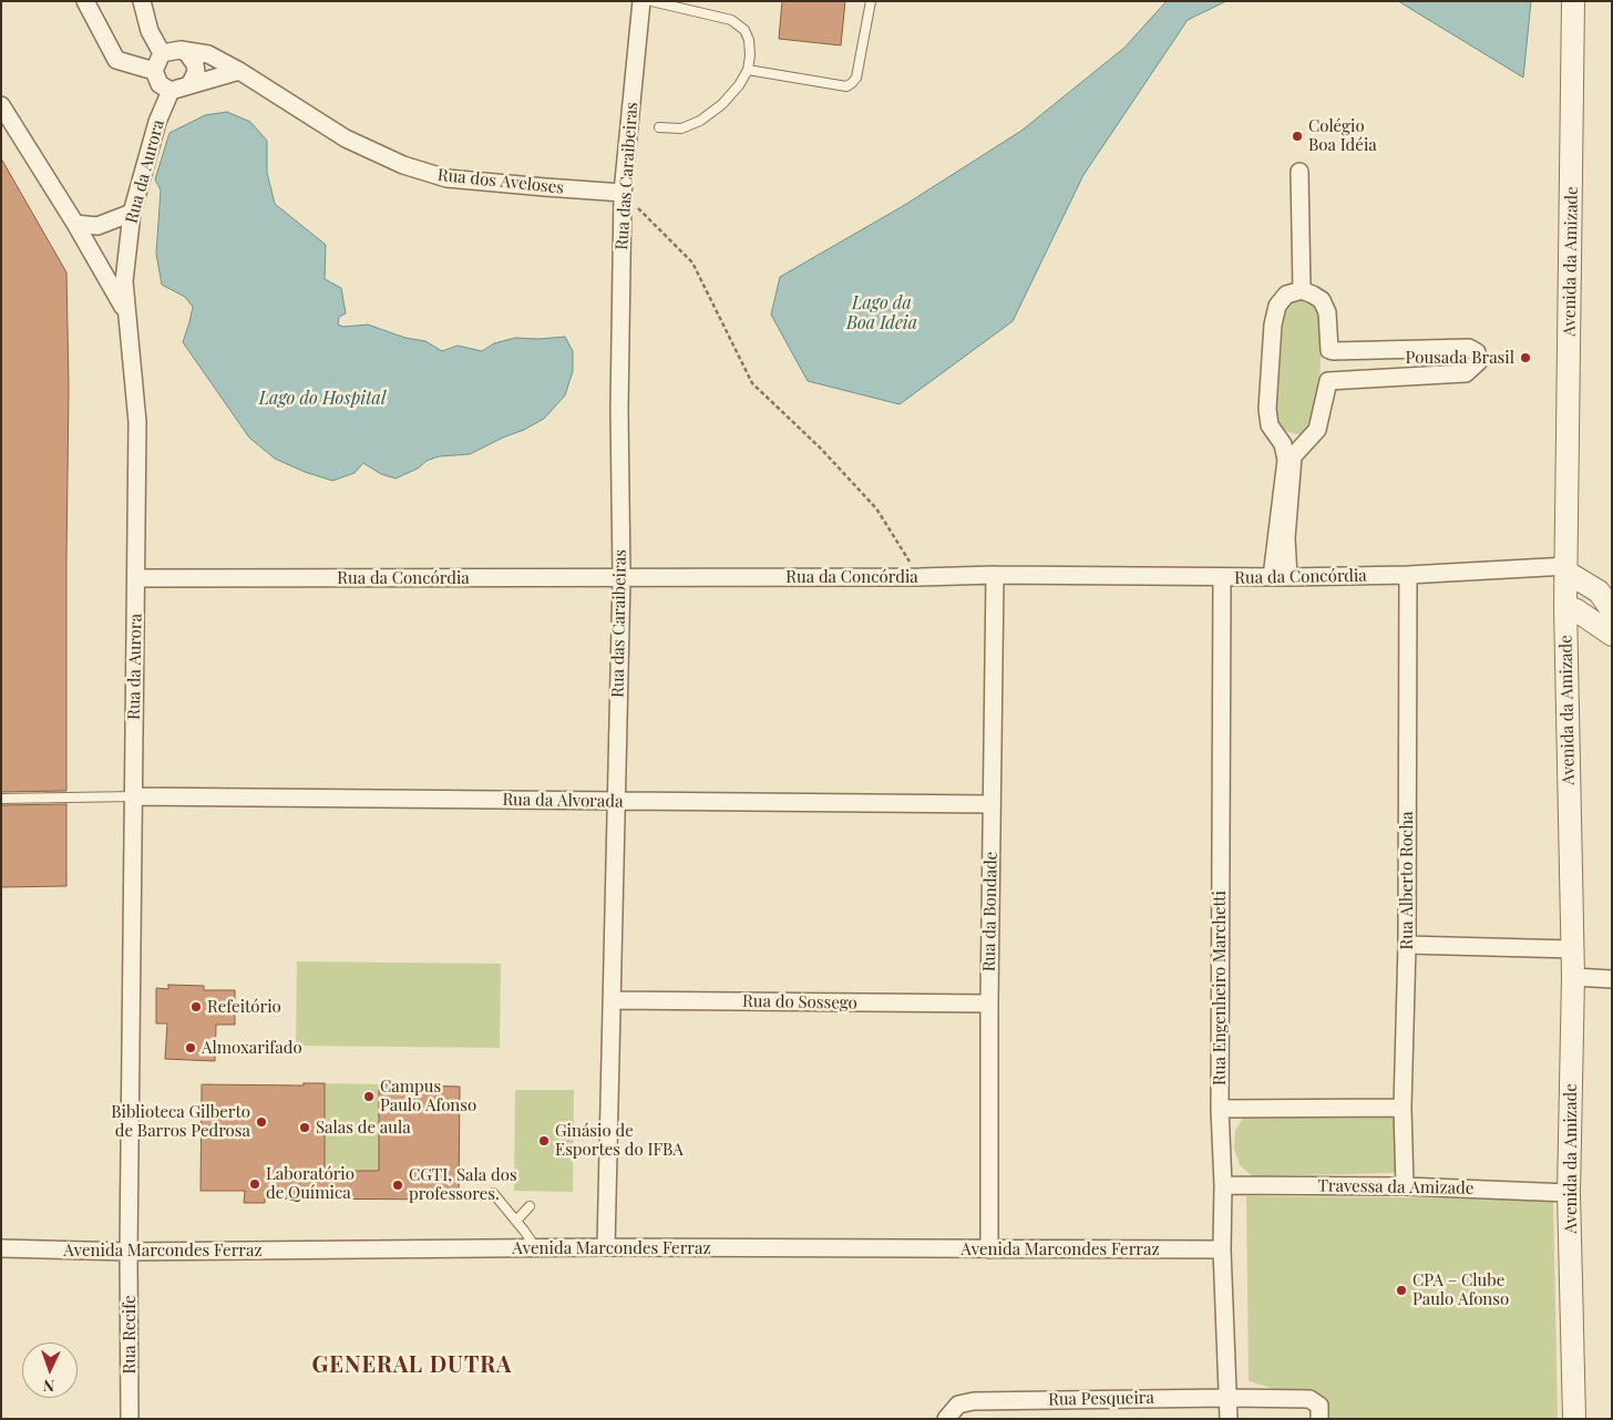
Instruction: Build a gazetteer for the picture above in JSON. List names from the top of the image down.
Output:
{
  "streets": {
    "street": [
      "Rua da Aurora",
      "Rua das Caraibeiras",
      "Rua dos Aveloses",
      "Avenida da Amizade",
      "Rua da Concórdia",
      "Rua da Alvorada",
      "Rua Alberto Rocha",
      "Rua da Bondade",
      "Rua Engenheiro Marchetti",
      "Rua do Sossego",
      "Travessa da Amizade",
      "Avenida Marcondes Ferraz",
      "Rua Recife",
      "Rua Pesqueira"
    ]
  },
  "crossings": [
    ["Rua da Aurora", "Rua dos Aveloses"],
    ["Rua da Aurora", "Rua da Concórdia"],
    ["Rua da Aurora", "Rua da Alvorada"],
    ["Rua da Aurora", "Avenida Marcondes Ferraz"],
    ["Rua da Aurora", "Rua Recife"],
    ["Rua das Caraibeiras", "Rua dos Aveloses"],
    ["Rua das Caraibeiras", "Rua da Concórdia"],
    ["Rua das Caraibeiras", "Rua da Alvorada"],
    ["Rua das Caraibeiras", "Rua do Sossego"],
    ["Rua das Caraibeiras", "Avenida Marcondes Ferraz"],
    ["Avenida da Amizade", "Rua da Concórdia"],
    ["Avenida da Amizade", "Travessa da Amizade"],
    ["Rua da Concórdia", "Rua Alberto Rocha"],
    ["Rua da Concórdia", "Rua da Bondade"],
    ["Rua da Concórdia", "Rua Engenheiro Marchetti"],
    ["Rua da Alvorada", "Rua da Bondade"],
    ["Rua Alberto Rocha", "Travessa da Amizade"],
    ["Rua da Bondade", "Rua do Sossego"],
    ["Rua da Bondade", "Avenida Marcondes Ferraz"],
    ["Rua Engenheiro Marchetti", "Travessa da Amizade"],
    ["Rua Engenheiro Marchetti", "Avenida Marcondes Ferraz"],
    ["Rua Engenheiro Marchetti", "Rua Pesqueira"],
    ["Avenida Marcondes Ferraz", "Rua Recife"]
  ],
  "districts": ["GENERAL DUTRA"],
  "water": ["Lago da Boa Ideia", "Lago do Hospital"],
  "places": [
    "Colégio Boa Idéia",
    "Pousada Brasil",
    "Refeitório",
    "Almoxarifado",
    "Campus Paulo Afonso",
    "Biblioteca Gilberto de Barros Pedrosa",
    "Salas de aula",
    "Ginásio de Esportes do IFBA",
    "Laboratório de Química",
    "CGTI, Sala dos professores.",
    "CPA – Clube Paulo Afonso"
  ],
  "north": "bottom"
}
